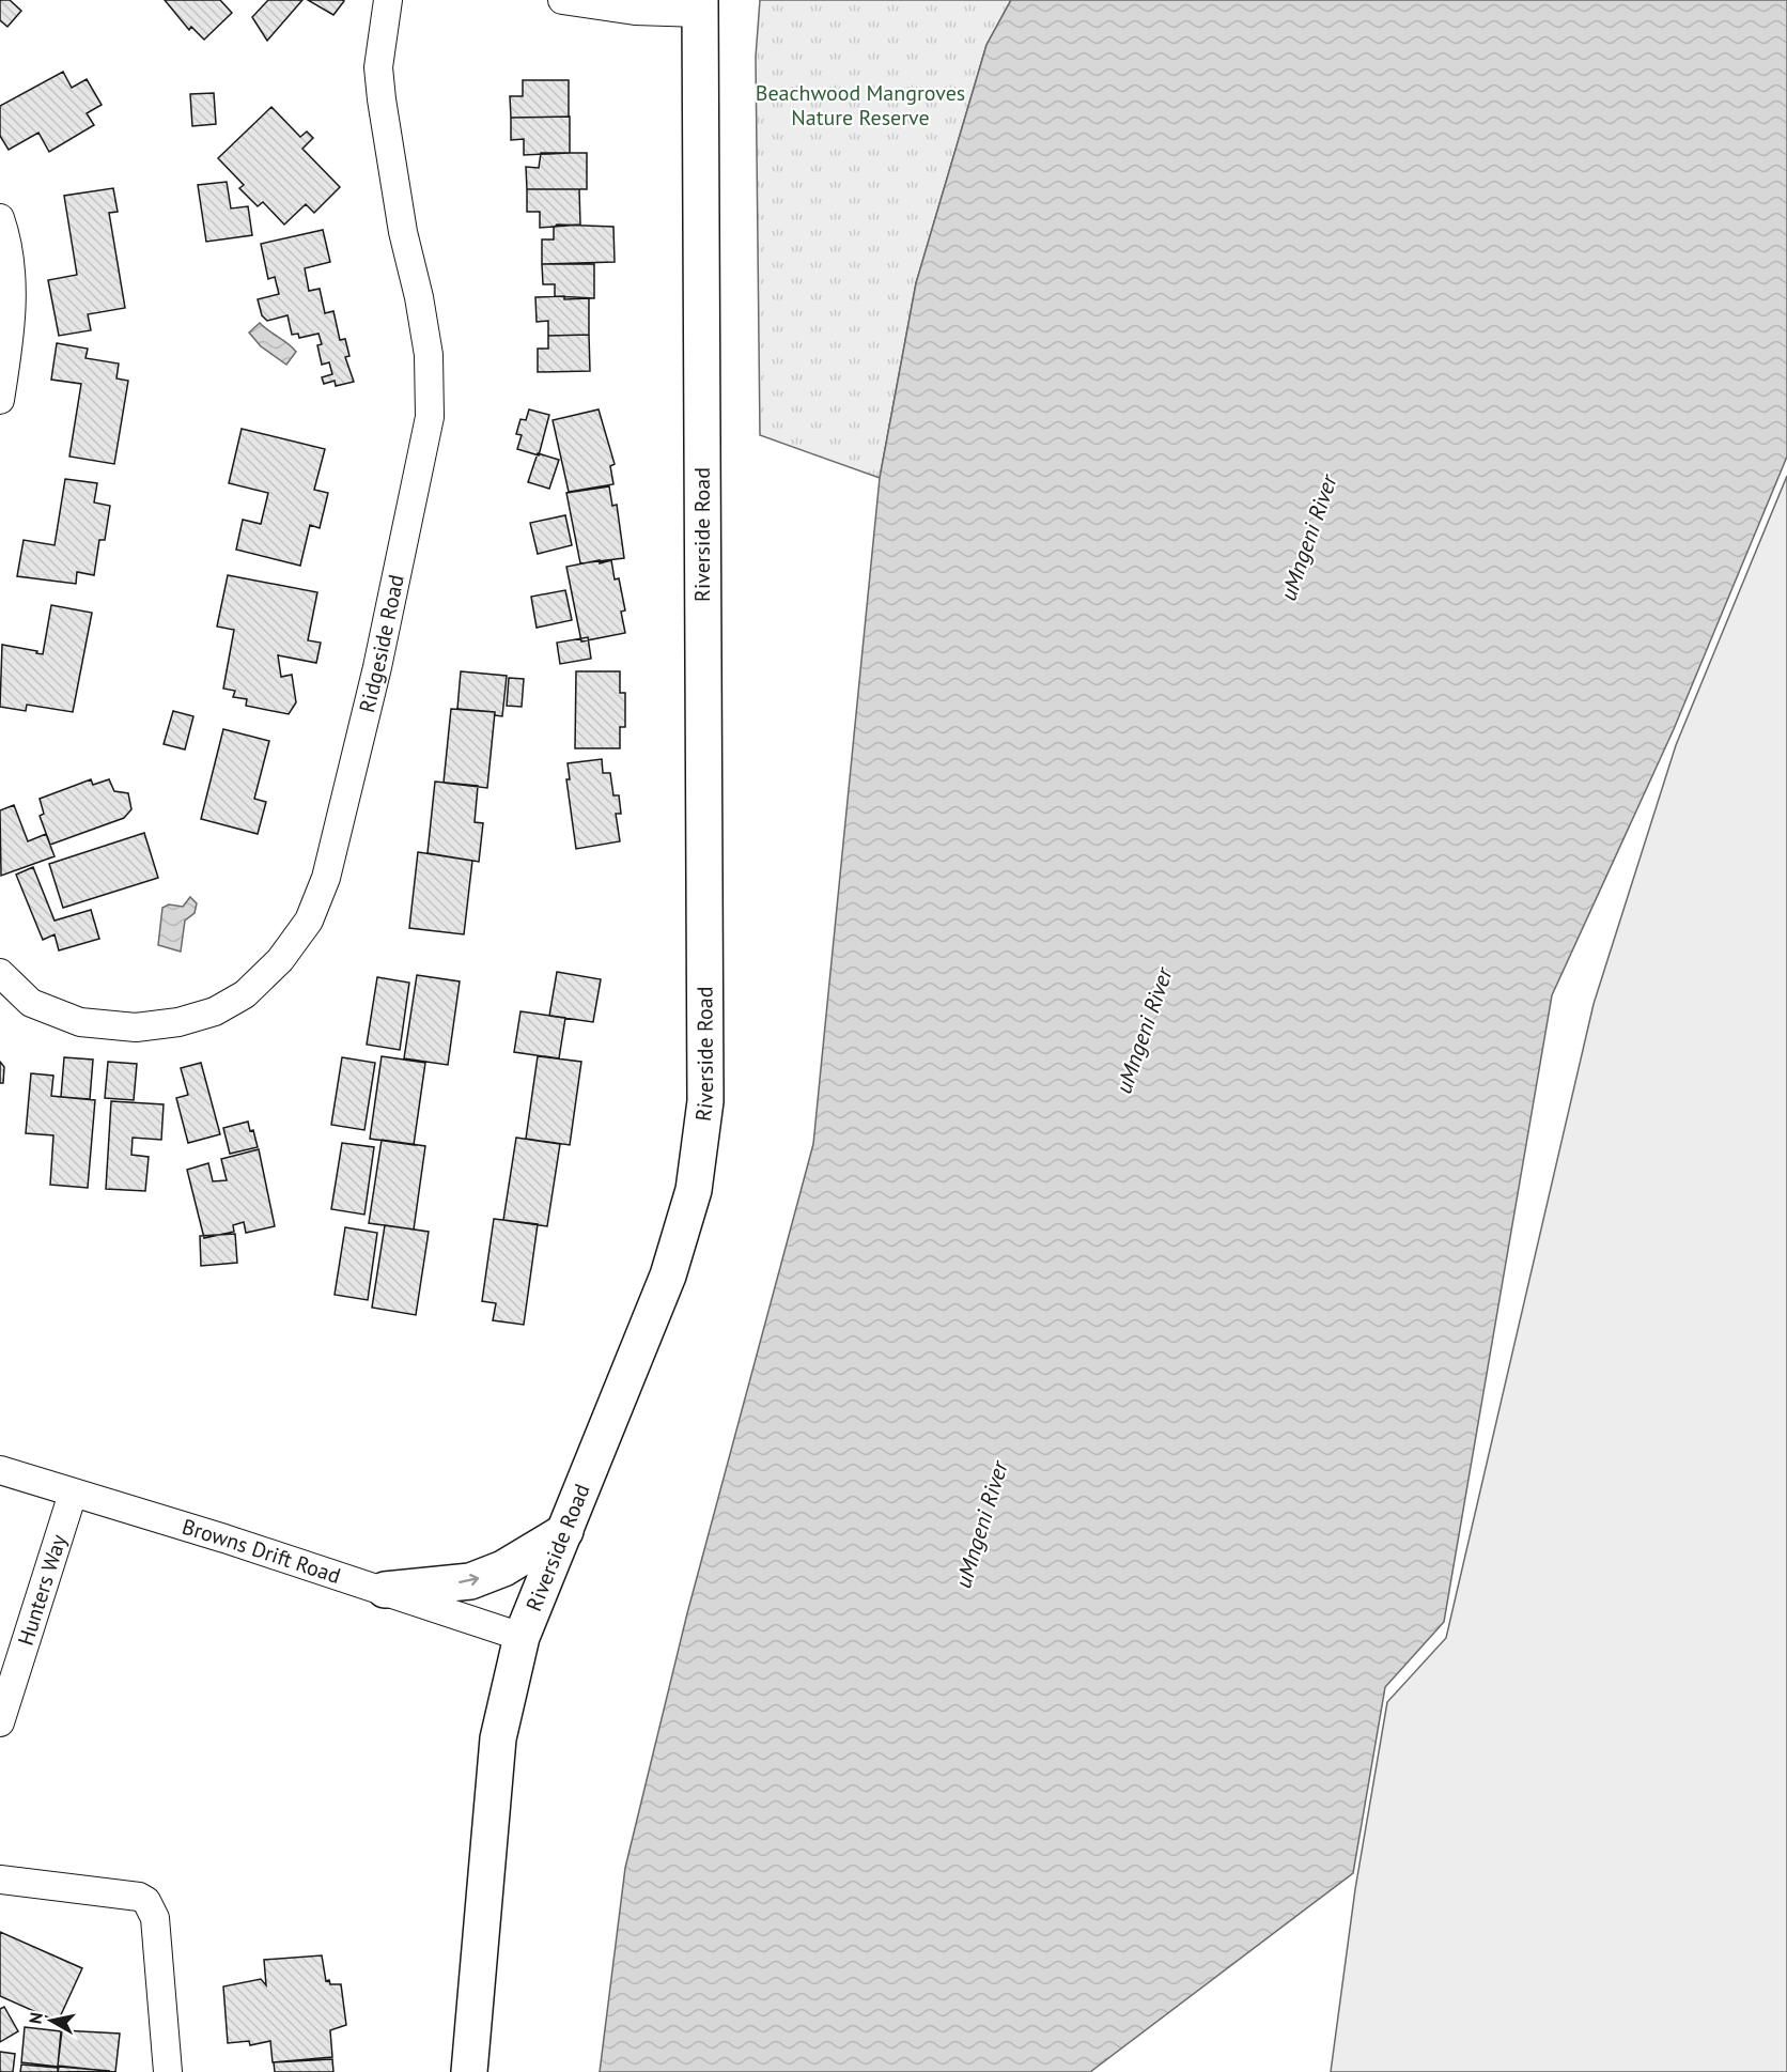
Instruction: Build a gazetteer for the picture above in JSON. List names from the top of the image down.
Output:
{
  "streets": {
    "main road": ["Riverside Road"],
    "street": ["Ridgeside Road", "Browns Drift Road", "Hunters Way"]
  },
  "crossings": [
    ["Riverside Road", "Browns Drift Road"],
    ["Browns Drift Road", "Hunters Way"]
  ],
  "water": ["uMngeni River"],
  "parks": ["Beachwood Mangroves Nature Reserve"],
  "north": "left"
}
